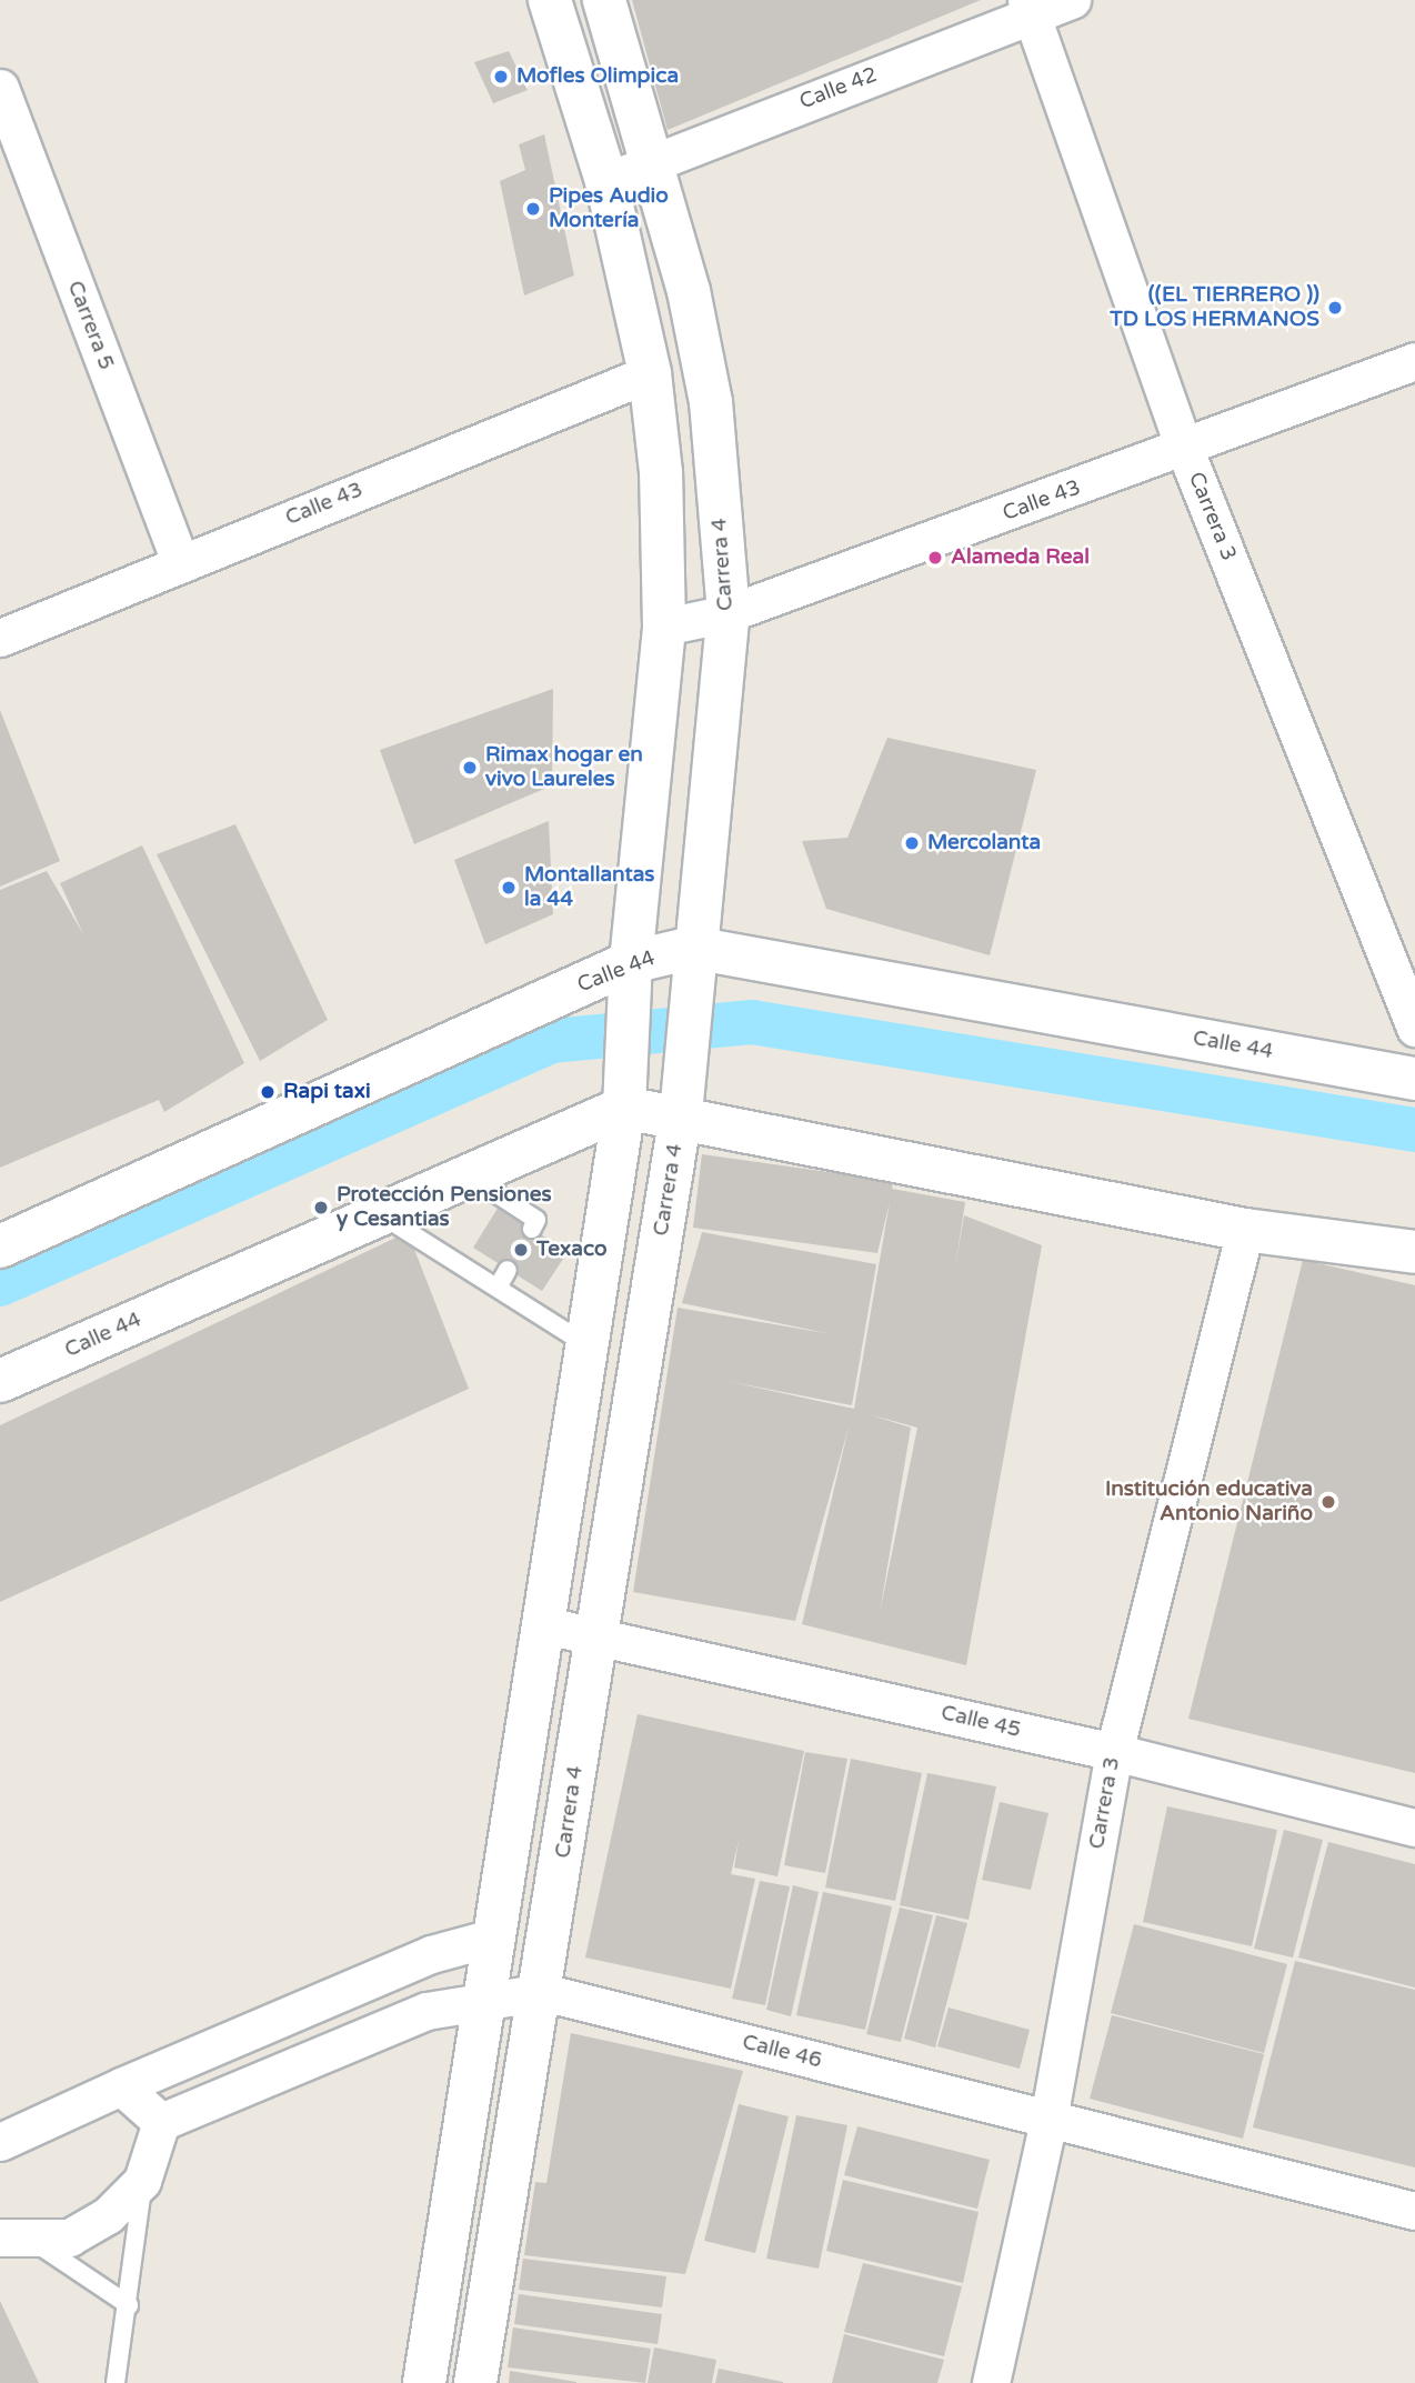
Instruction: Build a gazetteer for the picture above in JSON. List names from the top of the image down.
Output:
{
  "streets": {
    "street": [
      "Calle 42",
      "Carrera 5",
      "Calle 43",
      "Carrera 3",
      "Carrera 4",
      "Calle 44",
      "Calle 45",
      "Calle 46"
    ]
  },
  "crossings": [
    ["Calle 42", "Carrera 3"],
    ["Calle 42", "Carrera 4"],
    ["Carrera 5", "Calle 43"],
    ["Calle 43", "Carrera 3"],
    ["Calle 43", "Carrera 4"],
    ["Carrera 3", "Calle 45"],
    ["Carrera 3", "Calle 46"],
    ["Carrera 4", "Calle 44"],
    ["Carrera 4", "Calle 45"],
    ["Carrera 4", "Calle 46"]
  ],
  "places": [
    "Mofles Olimpica",
    "Pipes Audio Montería",
    "((EL TIERRERO )) TD LOS HERMANOS",
    "Alameda Real",
    "Rimax hogar en vivo Laureles",
    "Mercolanta",
    "Montallantas la 44",
    "Rapi taxi",
    "Protección Pensiones y Cesantias",
    "Texaco",
    "Institución educativa Antonio Nariño"
  ]
}
